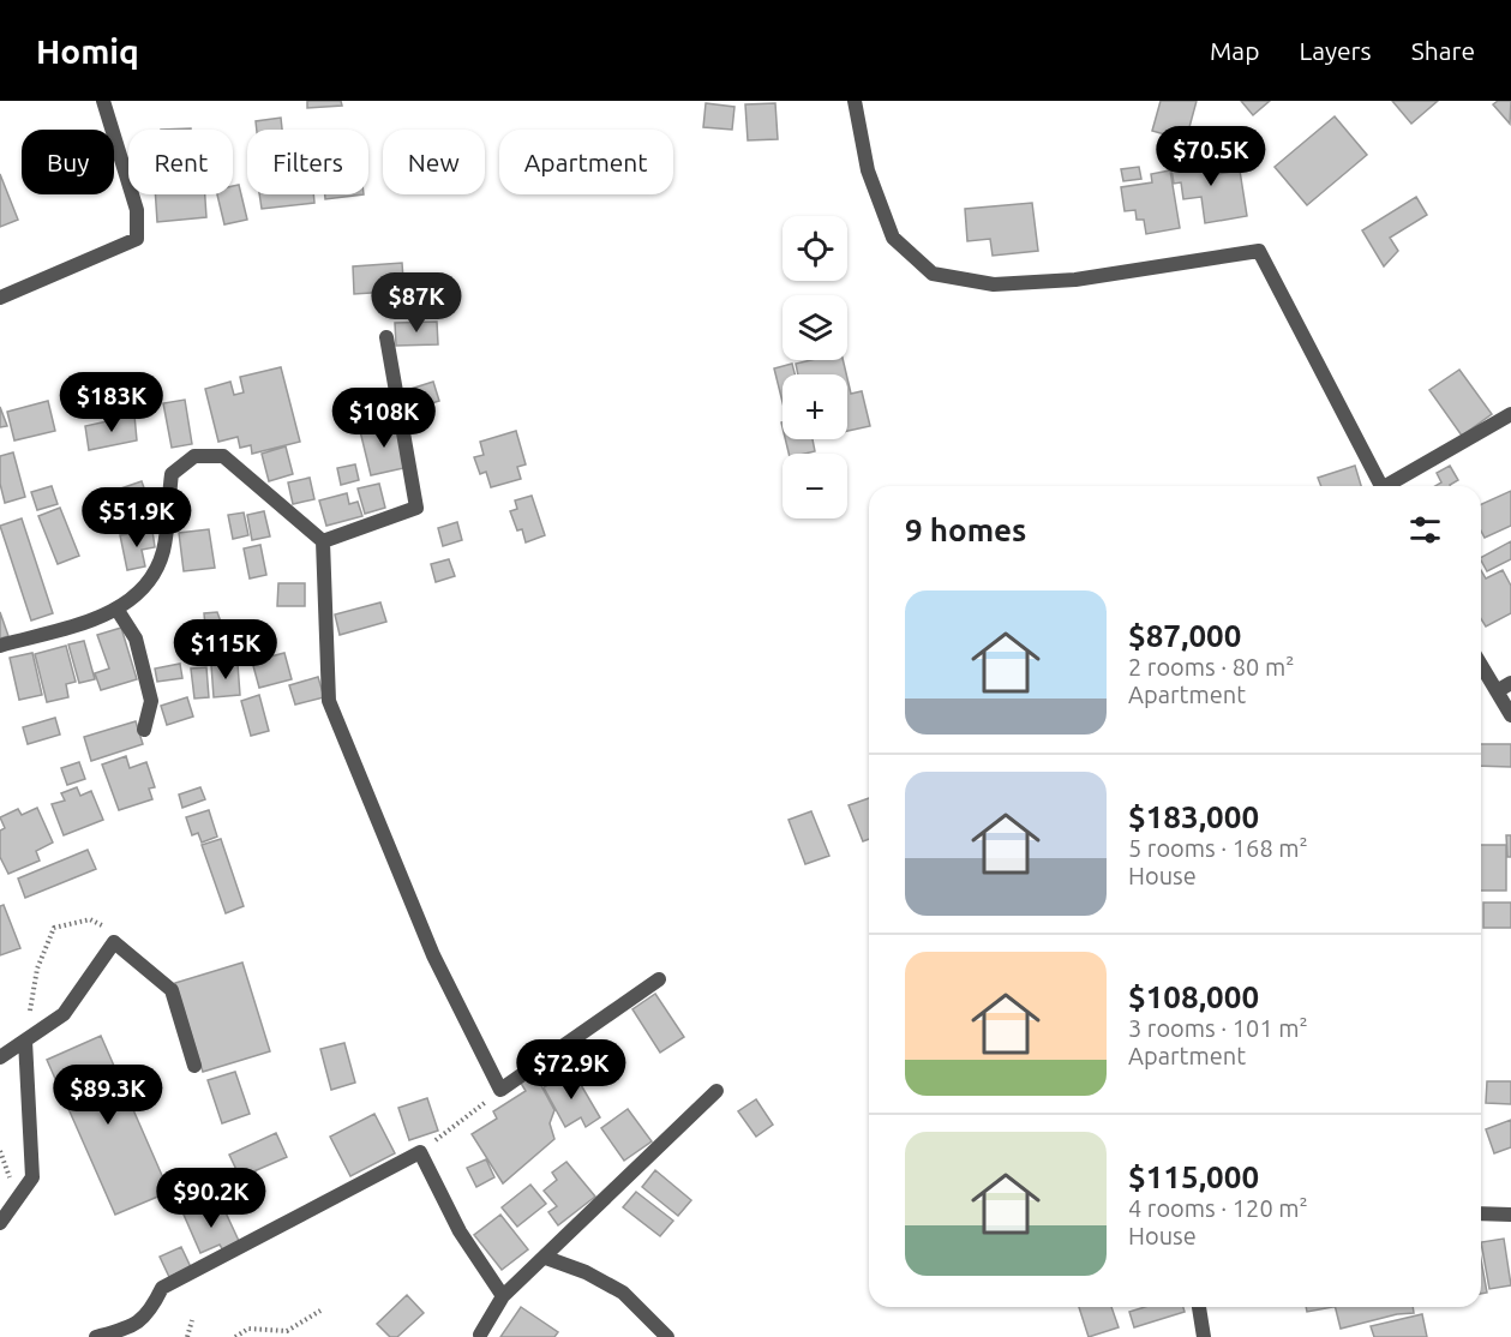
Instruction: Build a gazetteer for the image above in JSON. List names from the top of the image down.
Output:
{
  "page": {
    "header": "Homiq",
    "nav": ["Map", "Layers", "Share"],
    "price": [
      "$70.5K",
      "$87K",
      "$183K",
      "$108K",
      "$51.9K",
      "$115K",
      "$72.9K",
      "$89.3K",
      "$90.2K"
    ],
    "chip": [
      "Buy",
      "Rent",
      "Filters",
      "New",
      "Apartment"
    ],
    "map_buttons": ["+", "−"],
    "heading": "9 homes",
    "list": [
      {
        "name": "$87,000",
        "note": "2 rooms · 80 m² · Apartment"
      },
      {
        "name": "$183,000",
        "note": "5 rooms · 168 m² · House"
      },
      {
        "name": "$108,000",
        "note": "3 rooms · 101 m² · Apartment"
      },
      {
        "name": "$115,000",
        "note": "4 rooms · 120 m² · House"
      }
    ]
  }
}
